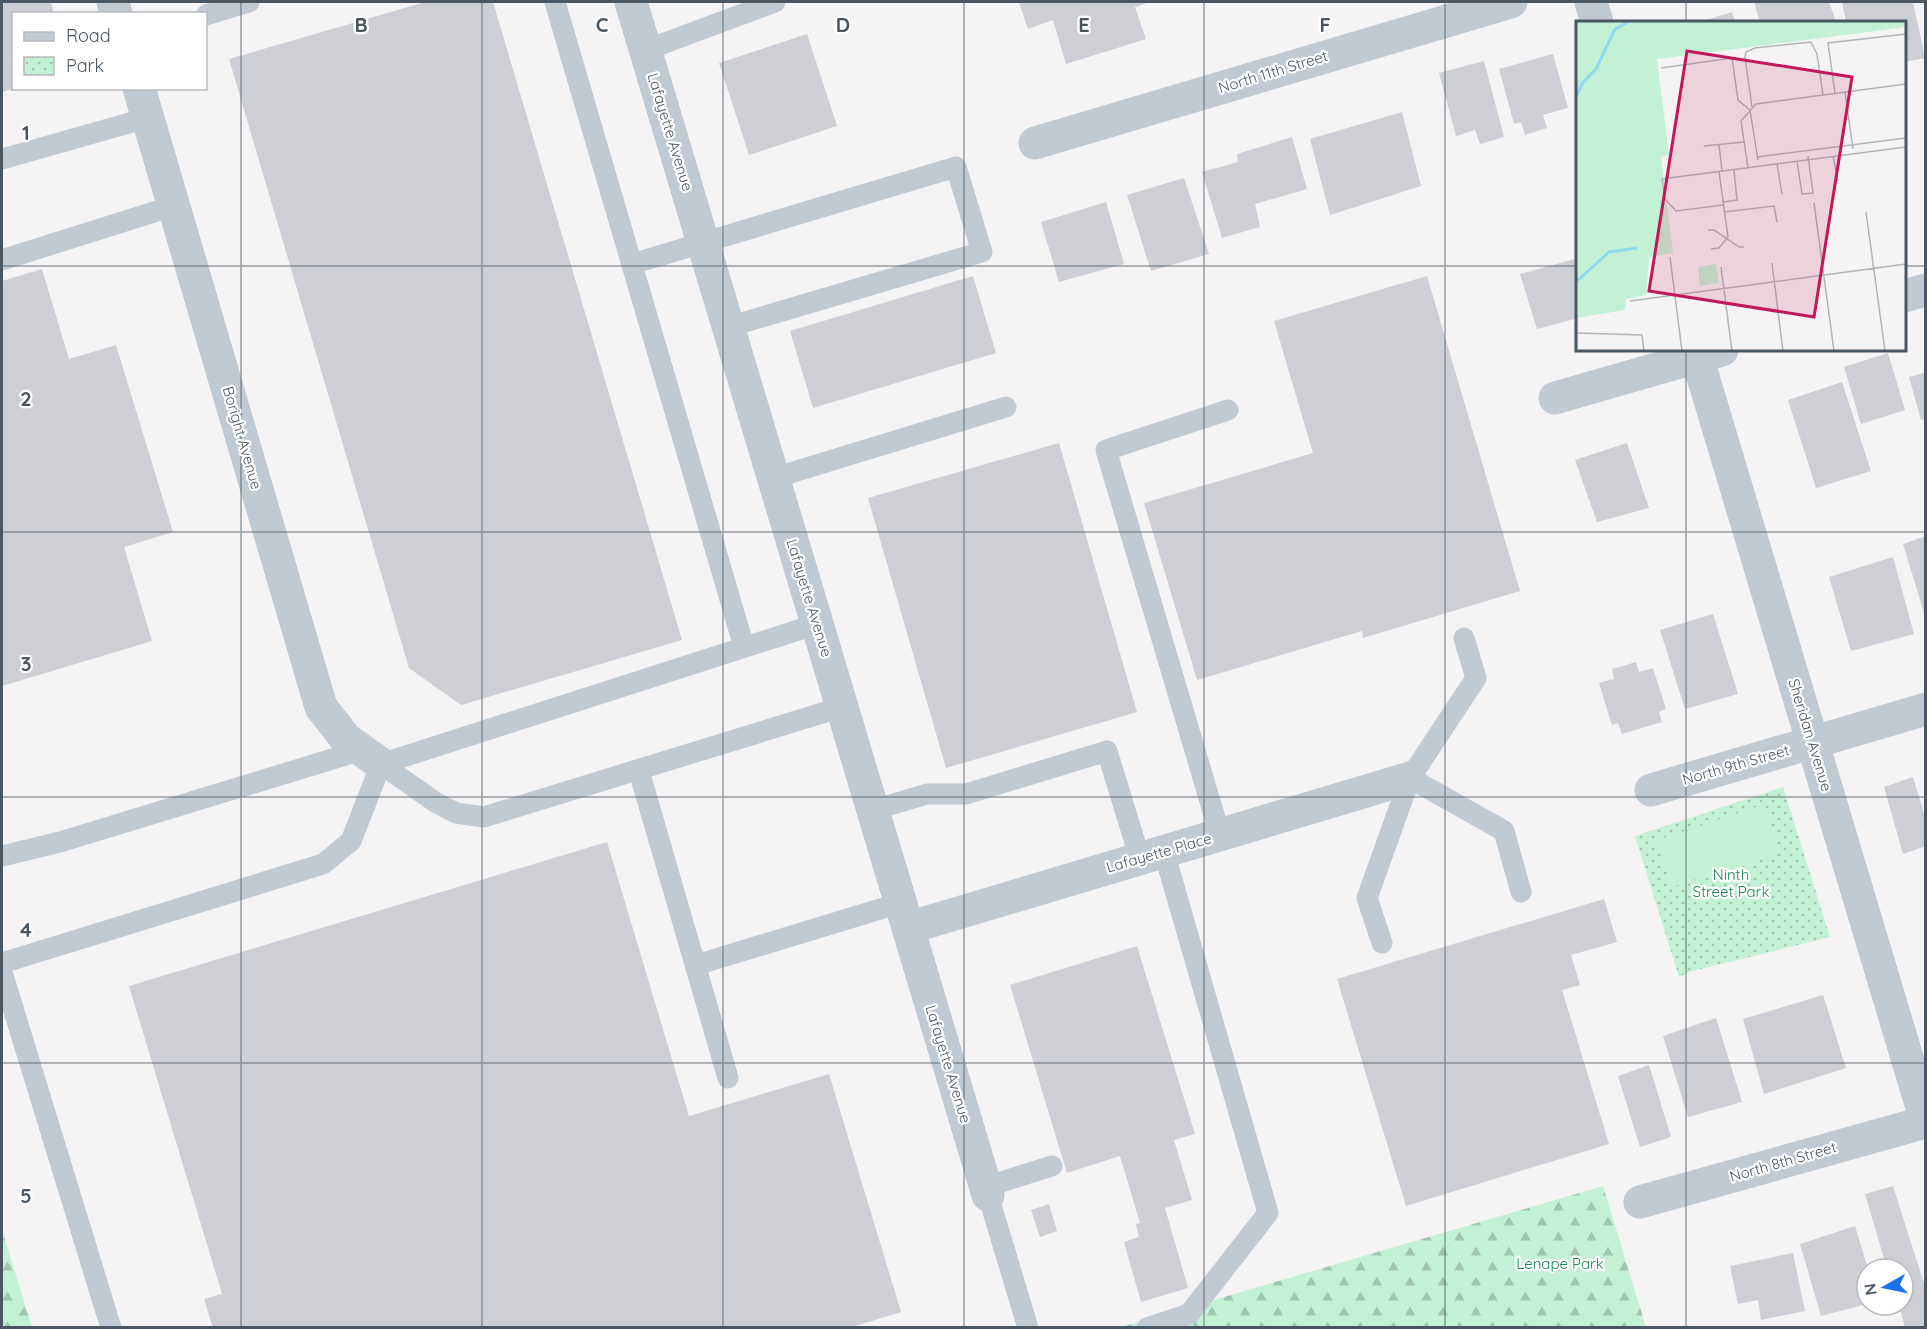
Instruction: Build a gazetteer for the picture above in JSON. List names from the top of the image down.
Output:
{
  "streets": {
    "street": [
      "North 11th Street",
      "Lafayette Avenue",
      "Boright Avenue",
      "Sheridan Avenue",
      "North 9th Street",
      "Lafayette Place",
      "North 8th Street"
    ]
  },
  "crossings": [
    ["Lafayette Avenue", "Lafayette Place"],
    ["Sheridan Avenue", "North 9th Street"],
    ["Sheridan Avenue", "North 8th Street"]
  ],
  "parks": ["Ninth Street Park", "Lenape Park"],
  "legend": ["Road", "Park"],
  "north": "left",
  "grid": {
    "columns": [
      "B",
      "C",
      "D",
      "E",
      "F"
    ],
    "rows": [
      "1",
      "2",
      "3",
      "4",
      "5"
    ]
  }
}
